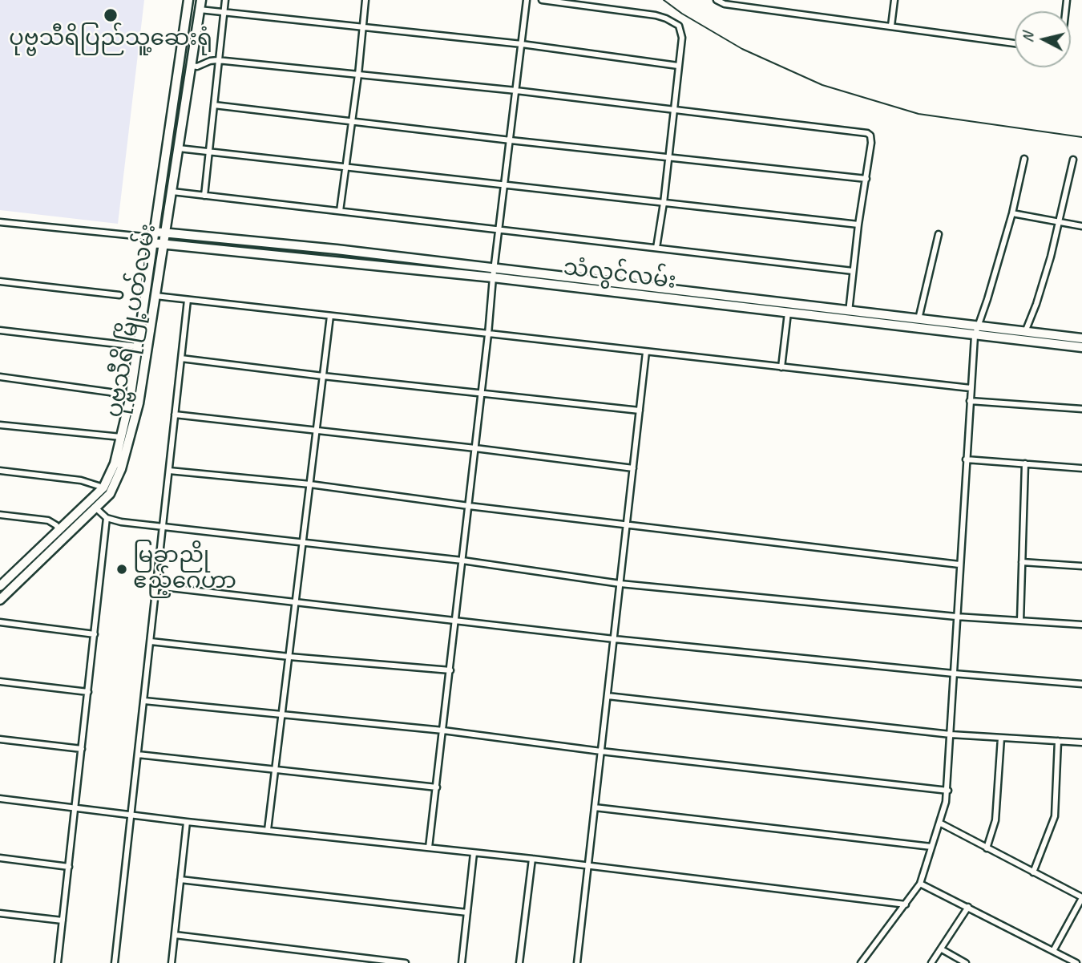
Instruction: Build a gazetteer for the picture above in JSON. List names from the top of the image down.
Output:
{
  "streets": {
    "main road": ["သံလွင်လမ်း", "ပုဗ္ဗသီရိ မြို့ပတ်လမ်း"]
  },
  "crossings": [
    ["သံလွင်လမ်း", "ပုဗ္ဗသီရိ မြို့ပတ်လမ်း"]
  ],
  "places": ["ပုဗ္ဗသီရိပြည်သူ့ဆေးရုံ", "မြခွာညို ဧည့်ဂေဟာ"],
  "north": "left"
}
